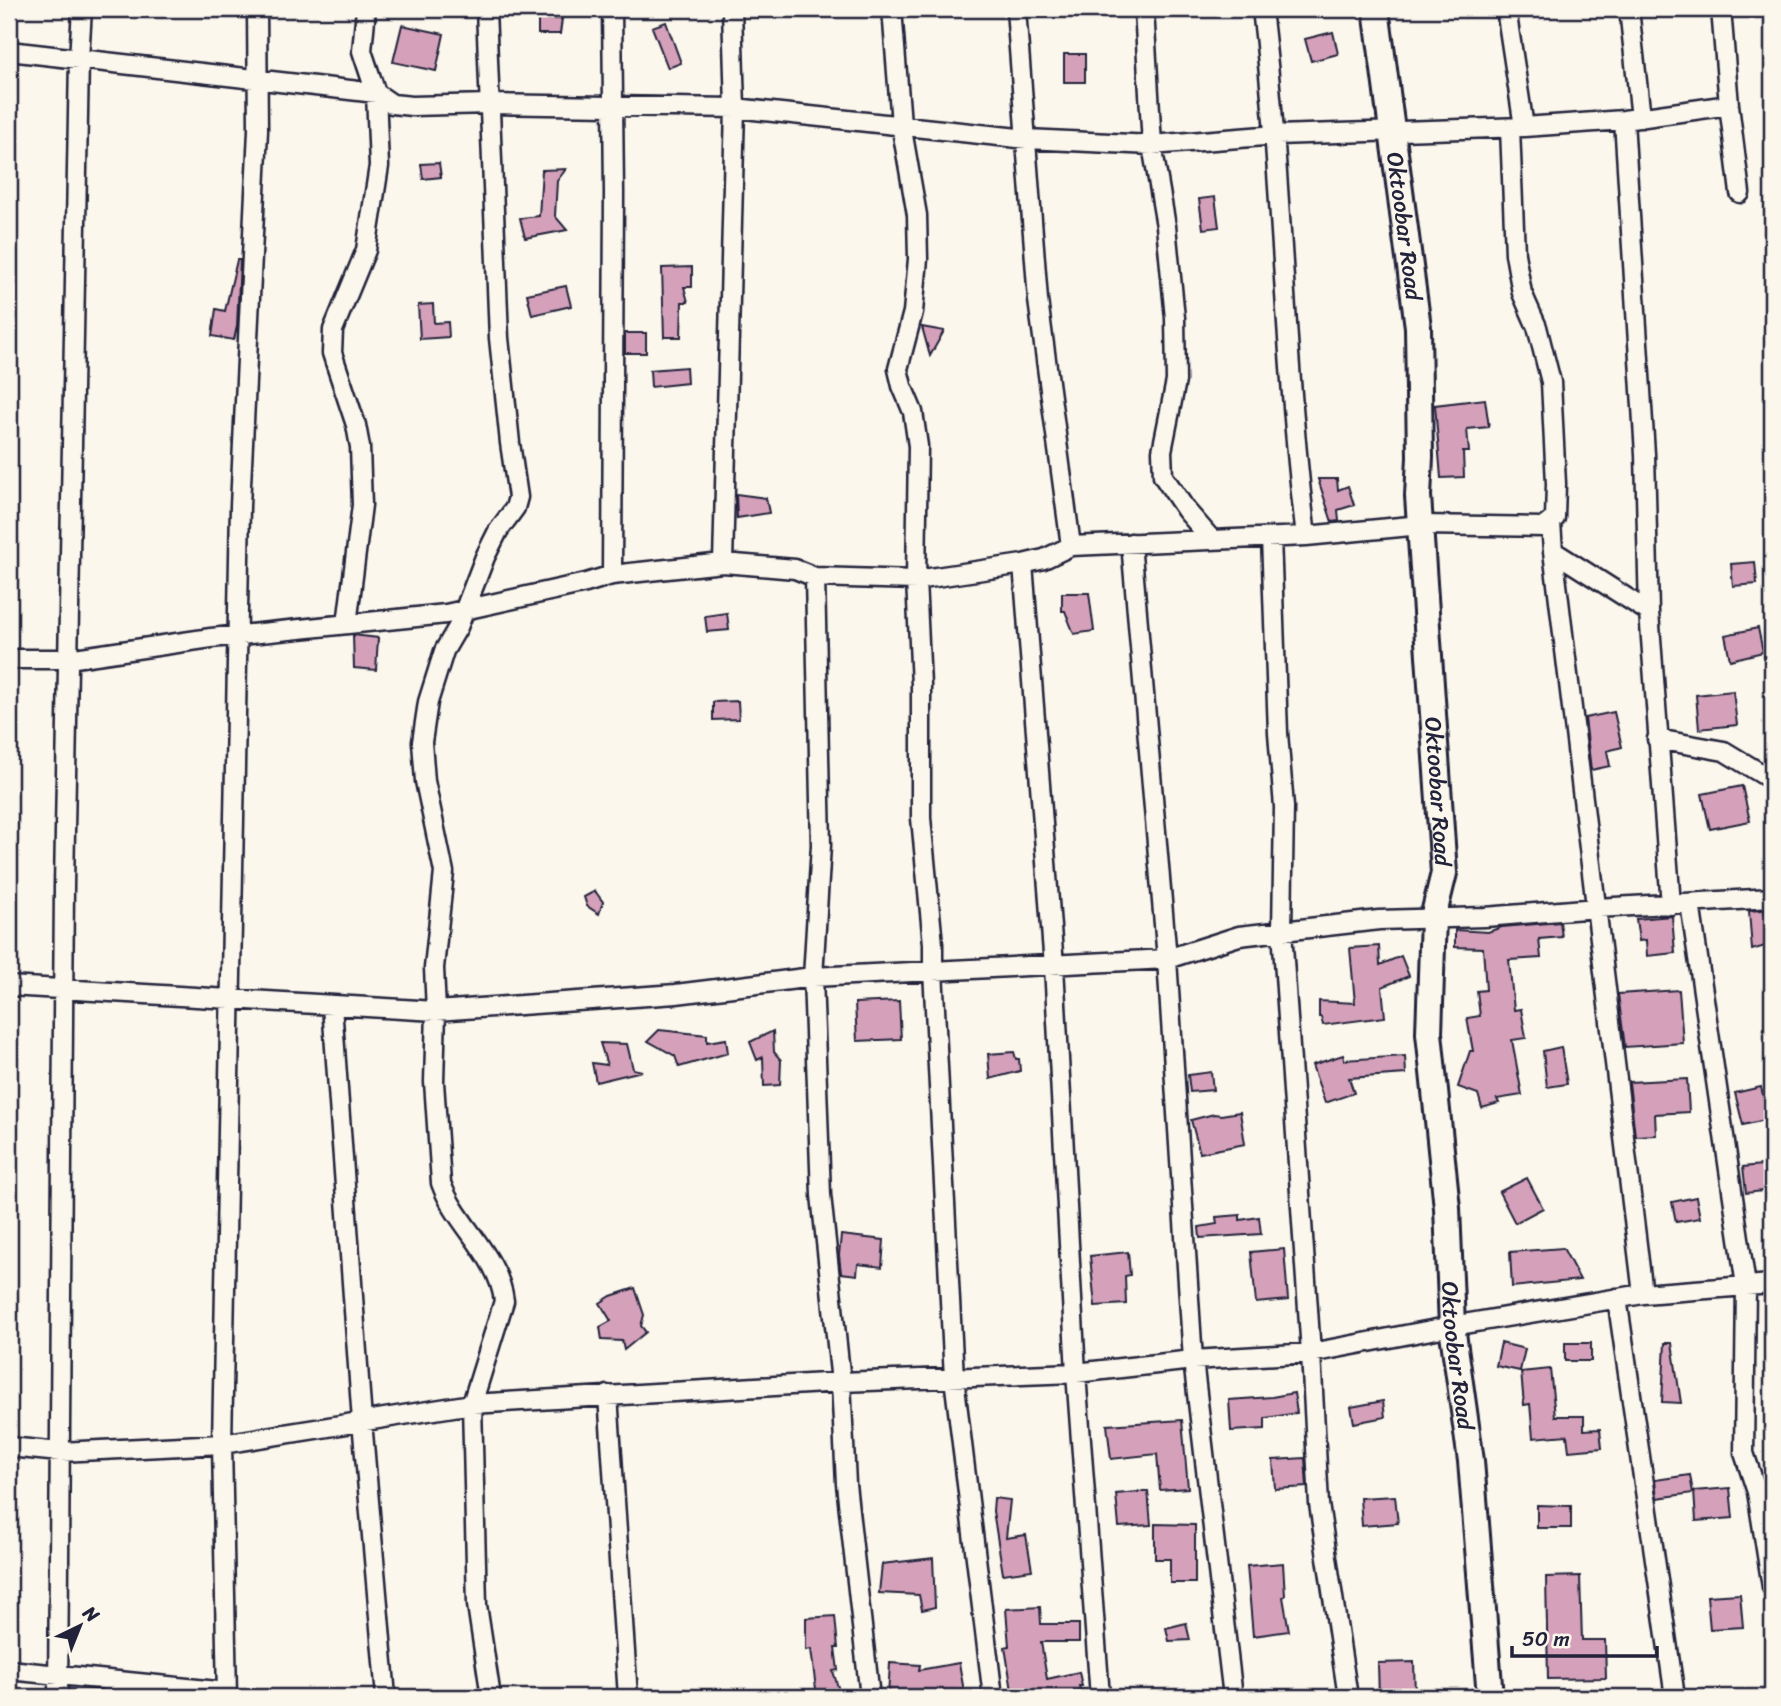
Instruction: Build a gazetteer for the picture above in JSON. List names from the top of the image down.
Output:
{
  "streets": {
    "street": ["Oktoobar Road"]
  },
  "scale_bar": "50 m",
  "north": "top right"
}
